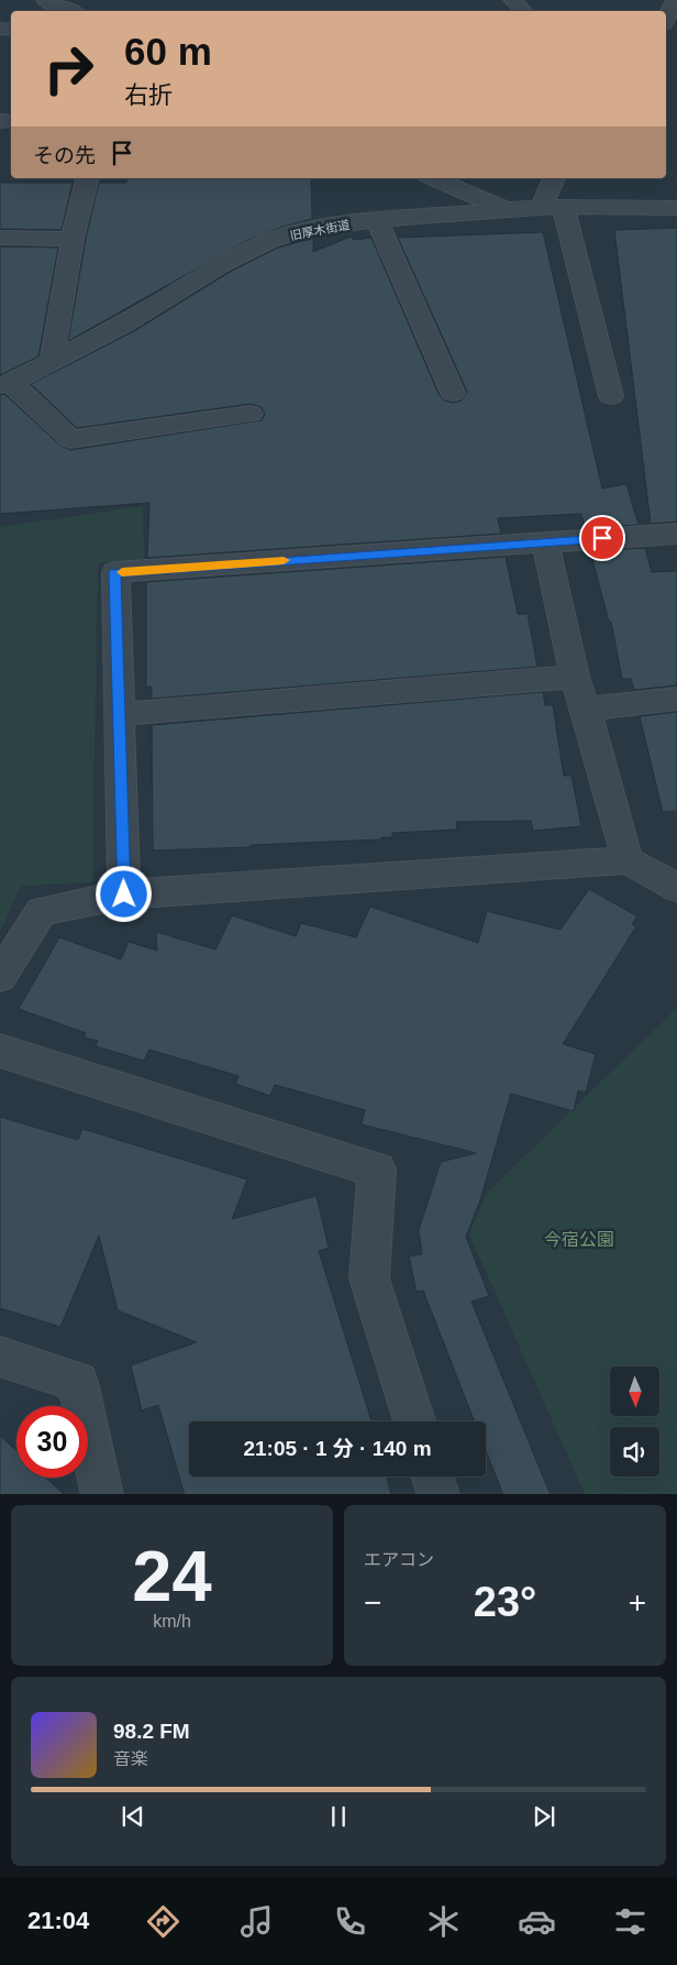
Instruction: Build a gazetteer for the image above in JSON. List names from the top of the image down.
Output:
{
  "streets": {
    "street": ["旧厚木街道"]
  },
  "parks": ["今宿公園"],
  "north": "bottom",
  "page": {
    "turn": ["60 m", "右折"],
    "then": "その先",
    "limit": "30",
    "trip": "21:05 · 1 分 · 140 m",
    "tile": [
      ["24", "km/h"],
      "エアコン"
    ],
    "heat": ["−", "23°", "+"],
    "song": ["98.2 FM", "音楽"],
    "tabs": "21:04"
  }
}
